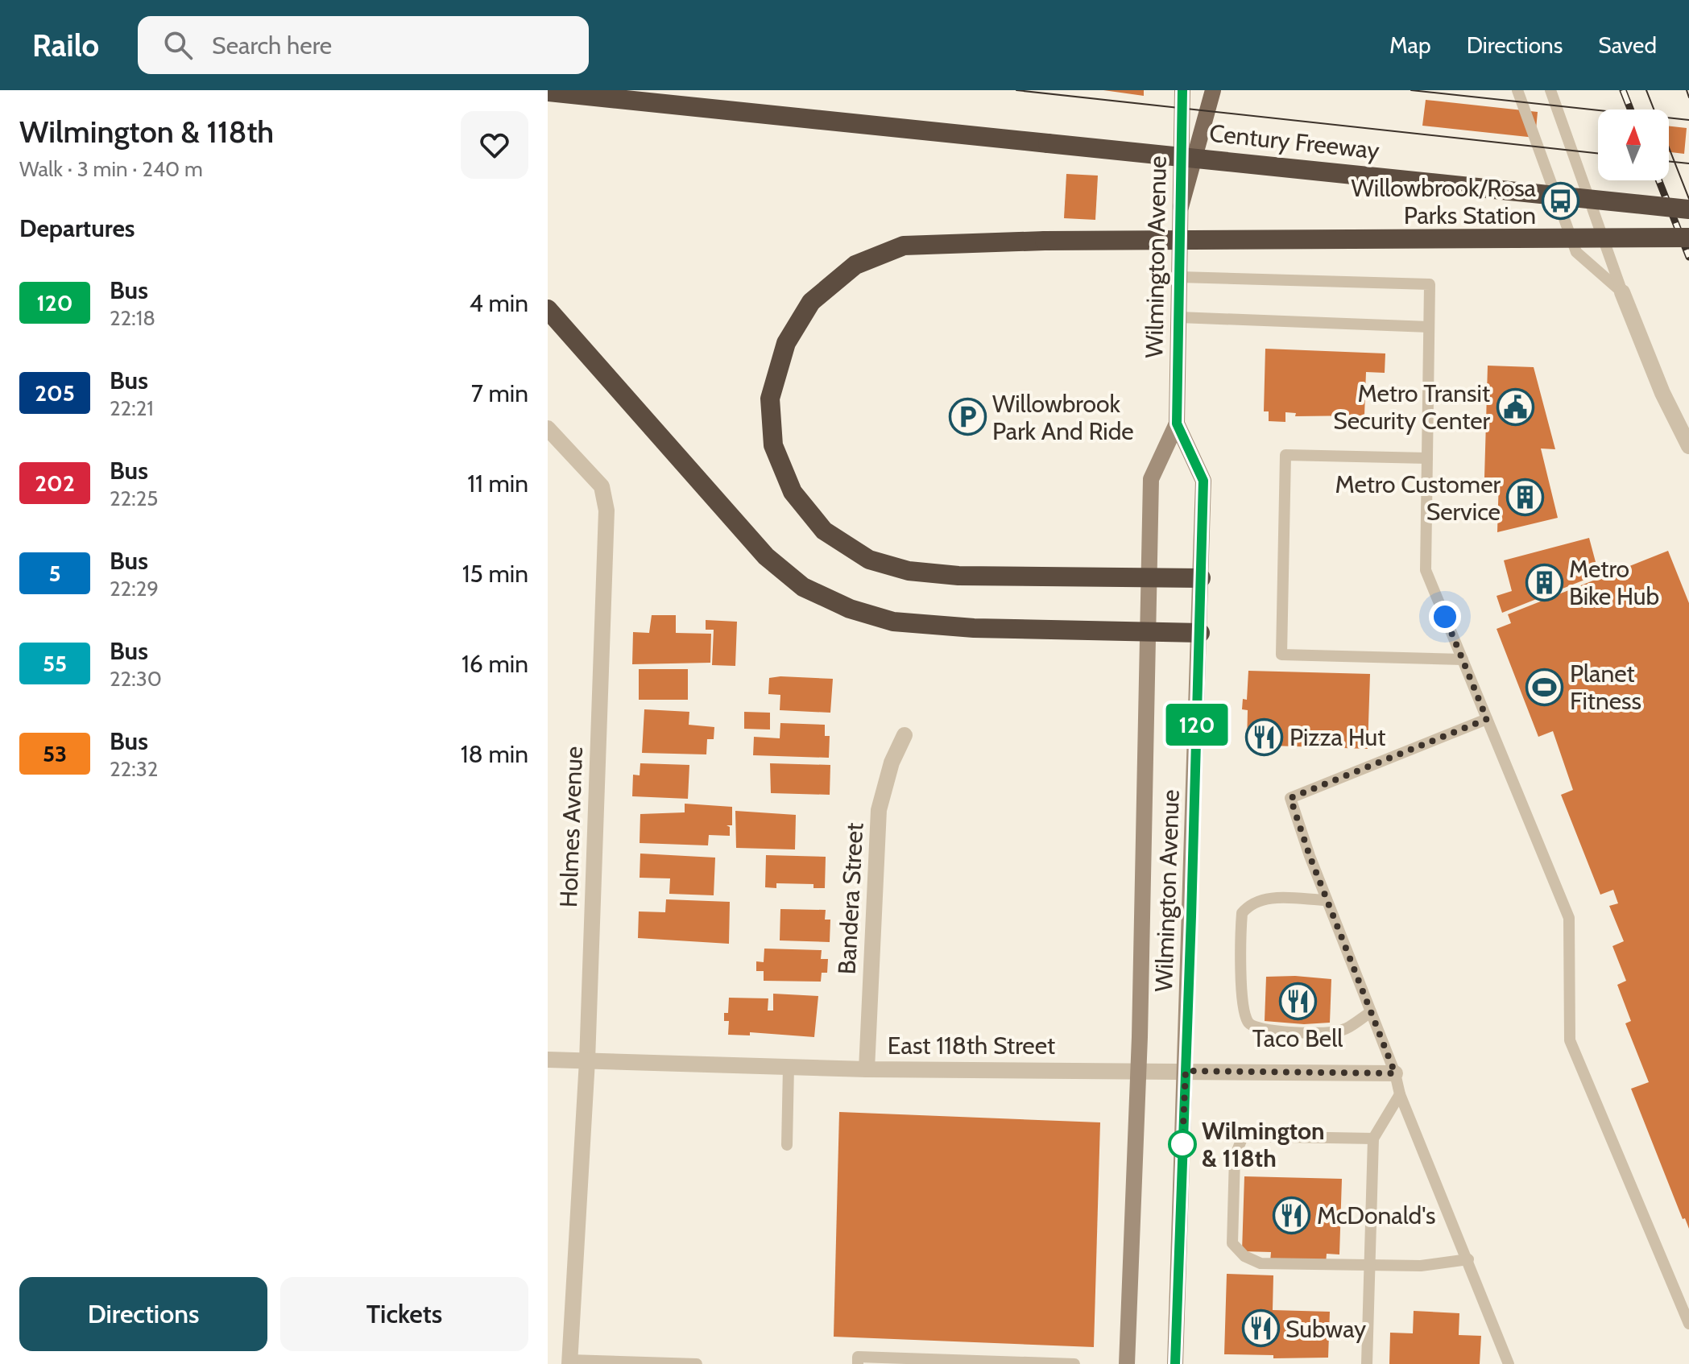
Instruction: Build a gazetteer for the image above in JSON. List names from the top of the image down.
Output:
{
  "streets": {
    "highway": ["Century Freeway"],
    "main road": ["Wilmington Avenue"],
    "street": ["Holmes Avenue", "Bandera Street", "East 118th Street"]
  },
  "crossings": [
    ["Wilmington Avenue", "East 118th Street"],
    ["Holmes Avenue", "East 118th Street"],
    ["Bandera Street", "East 118th Street"]
  ],
  "places": {
    "bus stop": ["Willowbrook/Rosa Parks Station"],
    "public building": ["Metro Transit Security Center"],
    "parking": ["Willowbrook Park And Ride"],
    "building": ["Metro Customer Service", "Metro Bike Hub"],
    "sports": ["Planet Fitness"],
    "restaurant": [
      "Pizza Hut",
      "Taco Bell",
      "McDonald's",
      "Subway"
    ],
    "other": ["Wilmington & 118th"]
  },
  "lines": ["bus line 120"],
  "north": "top",
  "page": {
    "header": "Railo",
    "search": "Search here",
    "nav": ["Map", "Directions", "Saved"],
    "heading": [
      ["Wilmington & 118th", "Walk · 3 min · 240 m"],
      "Departures"
    ],
    "on_map": "120",
    "list": [
      {
        "mark": "120",
        "name": "Bus",
        "note": "22:18",
        "value": "4 min"
      },
      {
        "mark": "205",
        "name": "Bus",
        "note": "22:21",
        "value": "7 min"
      },
      {
        "mark": "202",
        "name": "Bus",
        "note": "22:25",
        "value": "11 min"
      },
      {
        "mark": "5",
        "name": "Bus",
        "note": "22:29",
        "value": "15 min"
      },
      {
        "mark": "55",
        "name": "Bus",
        "note": "22:30",
        "value": "16 min"
      },
      {
        "mark": "53",
        "name": "Bus",
        "note": "22:32",
        "value": "18 min"
      }
    ],
    "buttons": ["Directions", "Tickets"]
  }
}
